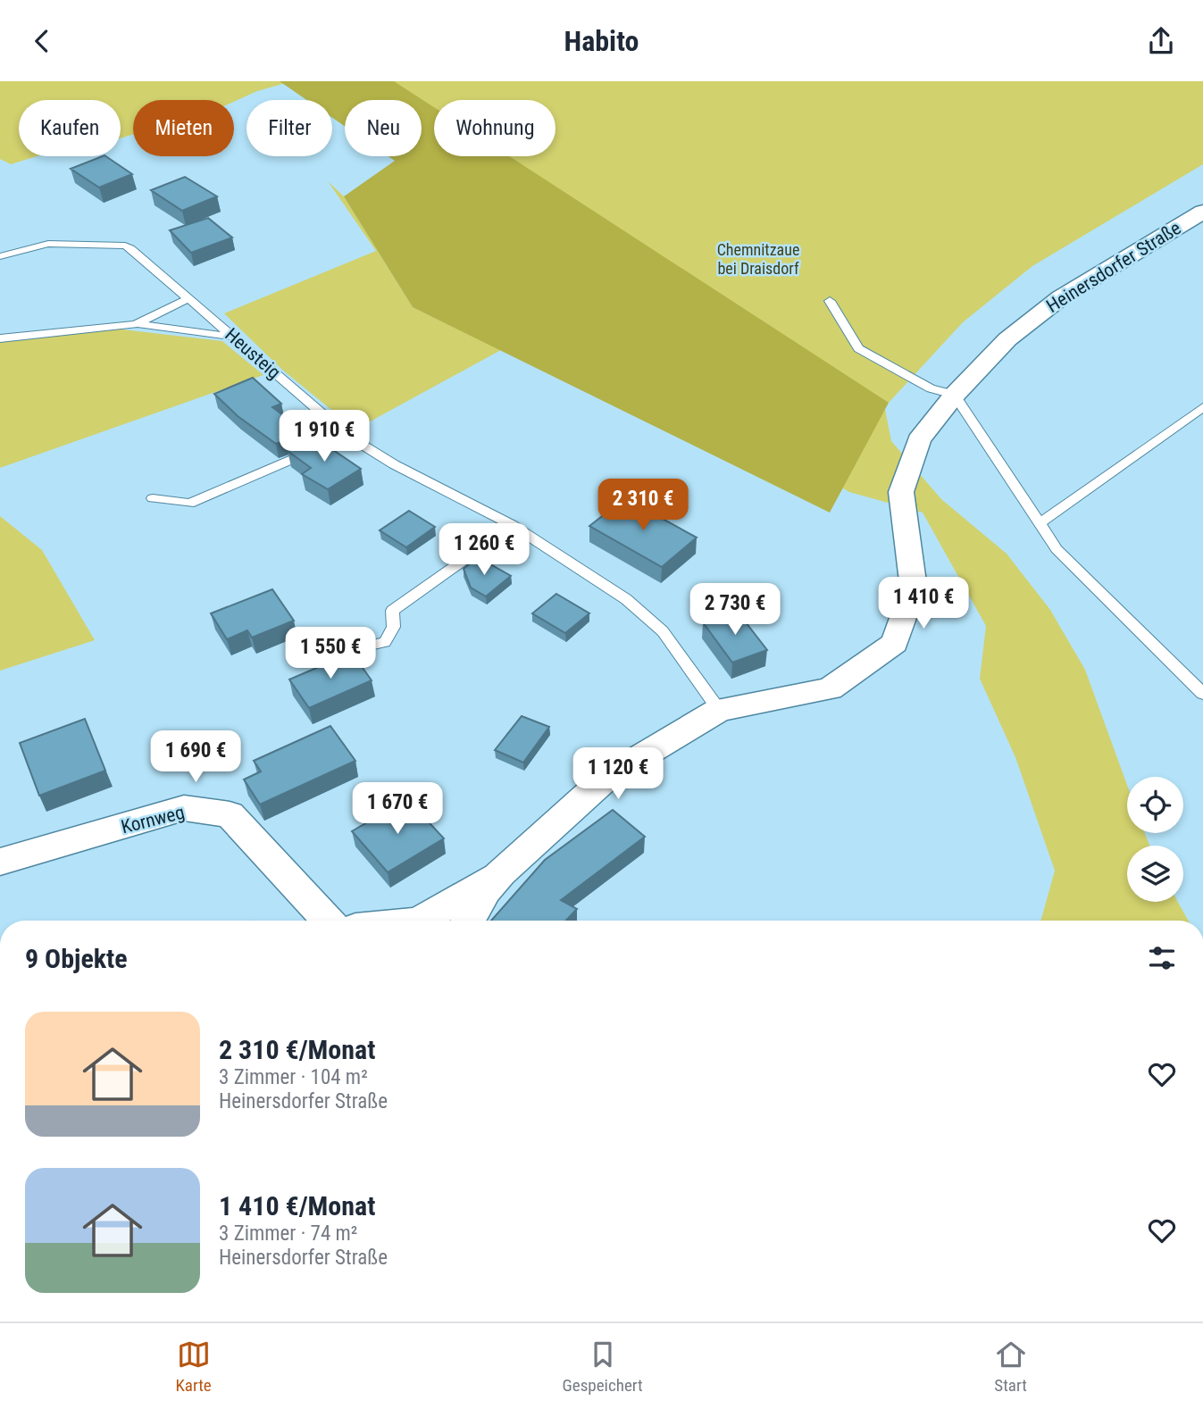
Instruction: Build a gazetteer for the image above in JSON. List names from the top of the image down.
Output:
{
  "streets": {
    "street": ["Heinersdorfer Straße", "Kornweg"],
    "lane": ["Heusteig"]
  },
  "crossings": [
    ["Heinersdorfer Straße", "Heusteig"]
  ],
  "parks": ["Chemnitzaue bei Draisdorf"],
  "page": {
    "header": "Habito",
    "chip": [
      "Kaufen",
      "Mieten",
      "Filter",
      "Neu",
      "Wohnung"
    ],
    "price": [
      "1 910 €",
      "2 310 €",
      "1 260 €",
      "1 410 €",
      "2 730 €",
      "1 550 €",
      "1 690 €",
      "1 120 €",
      "1 670 €"
    ],
    "heading": "9 Objekte",
    "list": [
      {
        "name": "2 310 €/Monat",
        "note": "3 Zimmer · 104 m² · Heinersdorfer Straße"
      },
      {
        "name": "1 410 €/Monat",
        "note": "3 Zimmer · 74 m² · Heinersdorfer Straße"
      }
    ],
    "tabs": ["Karte", "Gespeichert", "Start"]
  }
}
